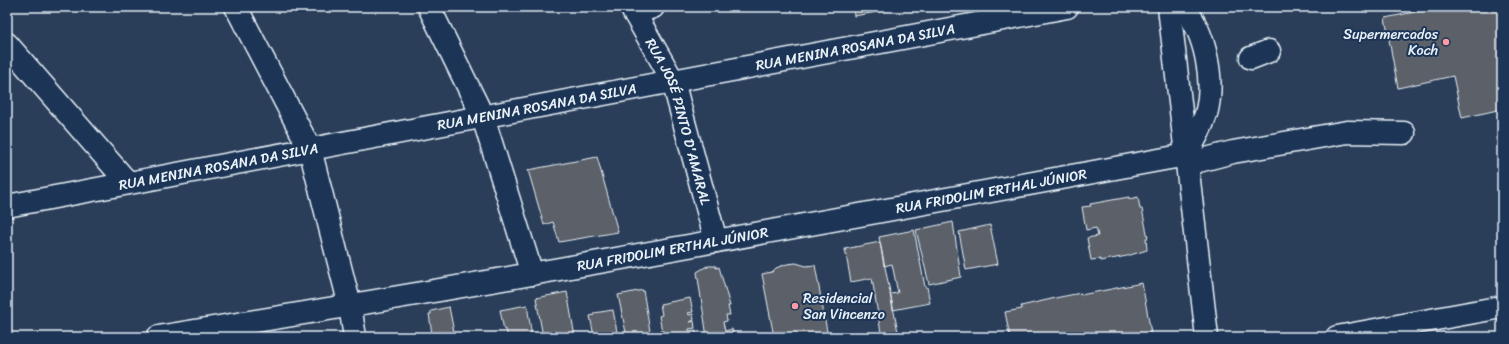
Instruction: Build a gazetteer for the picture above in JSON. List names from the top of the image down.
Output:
{
  "streets": {
    "street": ["RUA MENINA ROSANA DA SILVA", "RUA JOSÉ PINTO D'AMARAL", "RUA FRIDOLIM ERTHAL JÚNIOR"]
  },
  "crossings": [
    ["RUA MENINA ROSANA DA SILVA", "RUA JOSÉ PINTO D'AMARAL"],
    ["RUA JOSÉ PINTO D'AMARAL", "RUA FRIDOLIM ERTHAL JÚNIOR"]
  ],
  "places": ["Supermercados Koch", "Residencial San Vincenzo"]
}
